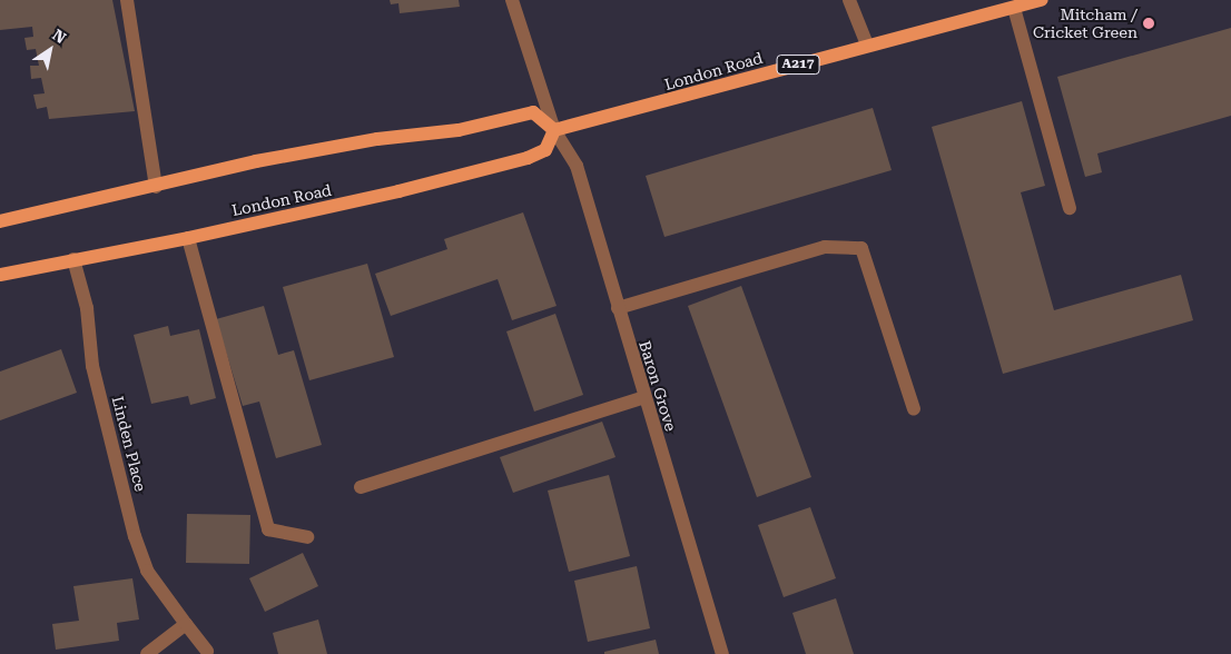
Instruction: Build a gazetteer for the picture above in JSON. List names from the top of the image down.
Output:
{
  "streets": {
    "main road": ["A217", "London Road"],
    "street": ["Baron Grove", "Linden Place"]
  },
  "crossings": [
    ["London Road", "Baron Grove"],
    ["London Road", "Linden Place"]
  ],
  "places": ["Mitcham / Cricket Green"],
  "north": "top right"
}
